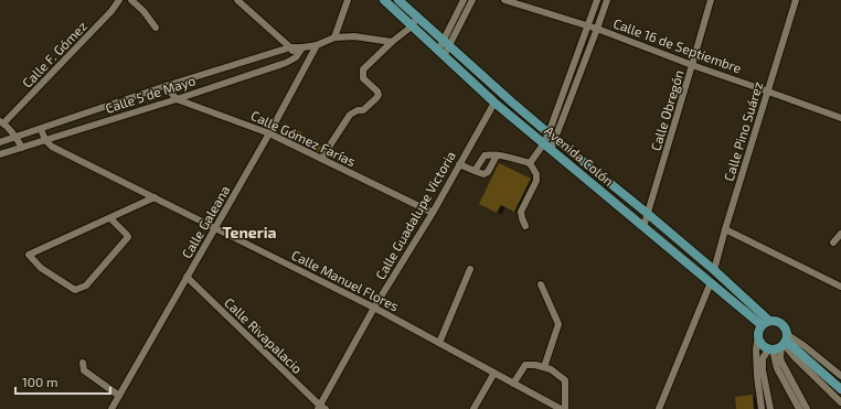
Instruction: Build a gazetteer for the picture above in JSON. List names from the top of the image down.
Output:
{
  "streets": {
    "main road": ["Avenida Colón"],
    "street": [
      "Calle 16 de Septiembre",
      "Calle F. Gómez",
      "Calle 5 de Mayo",
      "Calle Obregón",
      "Calle Pino Suárez",
      "Calle Gómez Farías",
      "Calle Guadalupe Victoria",
      "Calle Galeana",
      "Calle Manuel Flores",
      "Calle Rivapalacio"
    ]
  },
  "crossings": [
    ["Calle 16 de Septiembre", "Calle Obregón"],
    ["Calle 16 de Septiembre", "Calle Pino Suárez"],
    ["Calle 5 de Mayo", "Calle Gómez Farías"],
    ["Calle 5 de Mayo", "Calle Galeana"],
    ["Calle 5 de Mayo", "Calle Manuel Flores"],
    ["Calle Obregón", "Avenida Colón"],
    ["Calle Pino Suárez", "Avenida Colón"],
    ["Calle Gómez Farías", "Calle Guadalupe Victoria"],
    ["Calle Gómez Farías", "Calle Galeana"],
    ["Avenida Colón", "Calle Guadalupe Victoria"],
    ["Calle Guadalupe Victoria", "Calle Manuel Flores"],
    ["Calle Guadalupe Victoria", "Calle Rivapalacio"],
    ["Calle Galeana", "Calle Manuel Flores"],
    ["Calle Galeana", "Calle Rivapalacio"]
  ],
  "districts": ["Teneria"],
  "scale_bar": "100 m"
}
